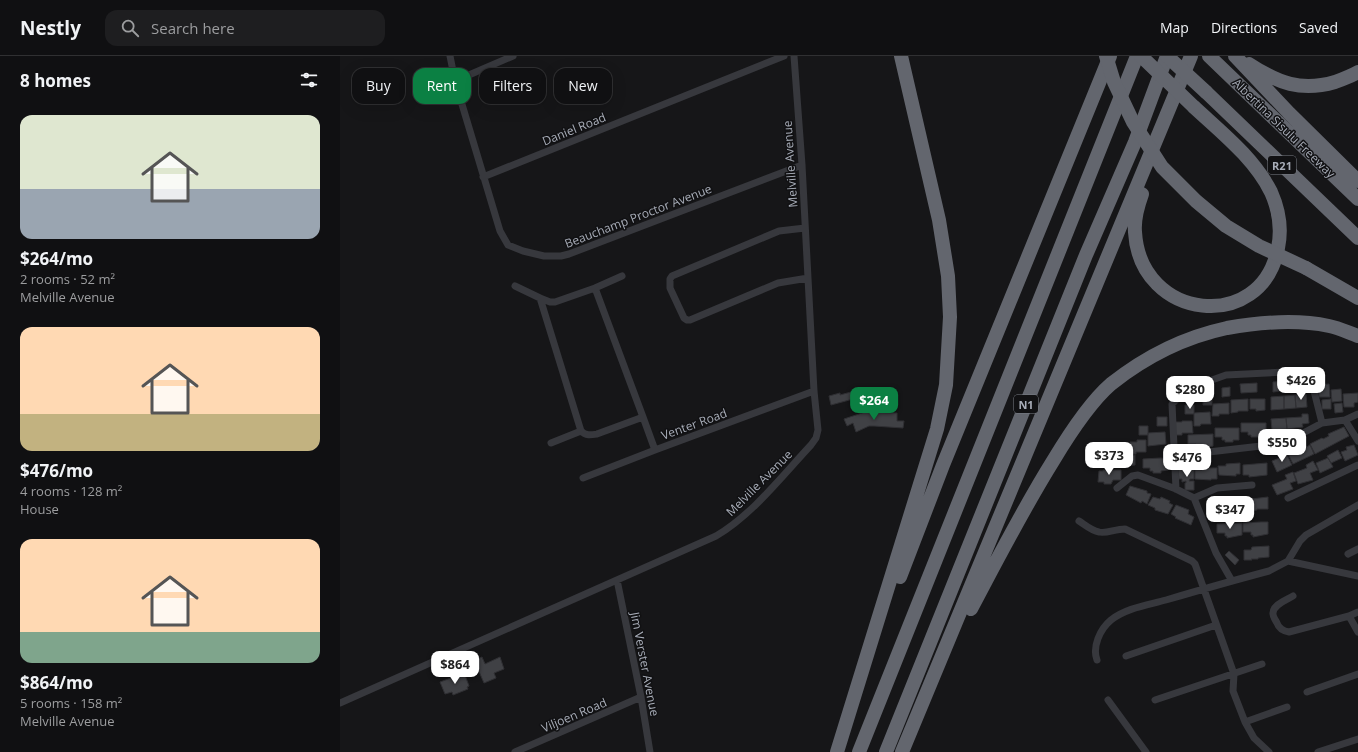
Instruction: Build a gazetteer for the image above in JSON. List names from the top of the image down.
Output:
{
  "streets": {
    "highway": ["Albertina Sisulu Freeway", "R21", "N1"],
    "street": [
      "Daniel Road",
      "Melville Avenue",
      "Beauchamp Proctor Avenue",
      "Venter Road",
      "Jim Verster Avenue",
      "Viljoen Road"
    ]
  },
  "crossings": [
    ["Daniel Road", "Beauchamp Proctor Avenue"],
    ["Melville Avenue", "Beauchamp Proctor Avenue"],
    ["Melville Avenue", "Venter Road"],
    ["Melville Avenue", "Jim Verster Avenue"],
    ["R21", "N1"],
    ["Jim Verster Avenue", "Viljoen Road"]
  ],
  "page": {
    "header": "Nestly",
    "search": "Search here",
    "nav": ["Map", "Directions", "Saved"],
    "heading": "8 homes",
    "chip": [
      "Buy",
      "Rent",
      "Filters",
      "New"
    ],
    "list": [
      {
        "name": "$264/mo",
        "note": "2 rooms · 52 m² · Melville Avenue"
      },
      {
        "name": "$476/mo",
        "note": "4 rooms · 128 m² · House"
      },
      {
        "name": "$864/mo",
        "note": "5 rooms · 158 m² · Melville Avenue"
      }
    ],
    "price": [
      "$426",
      "$280",
      "$264",
      "$550",
      "$373",
      "$476",
      "$347",
      "$864"
    ]
  }
}
